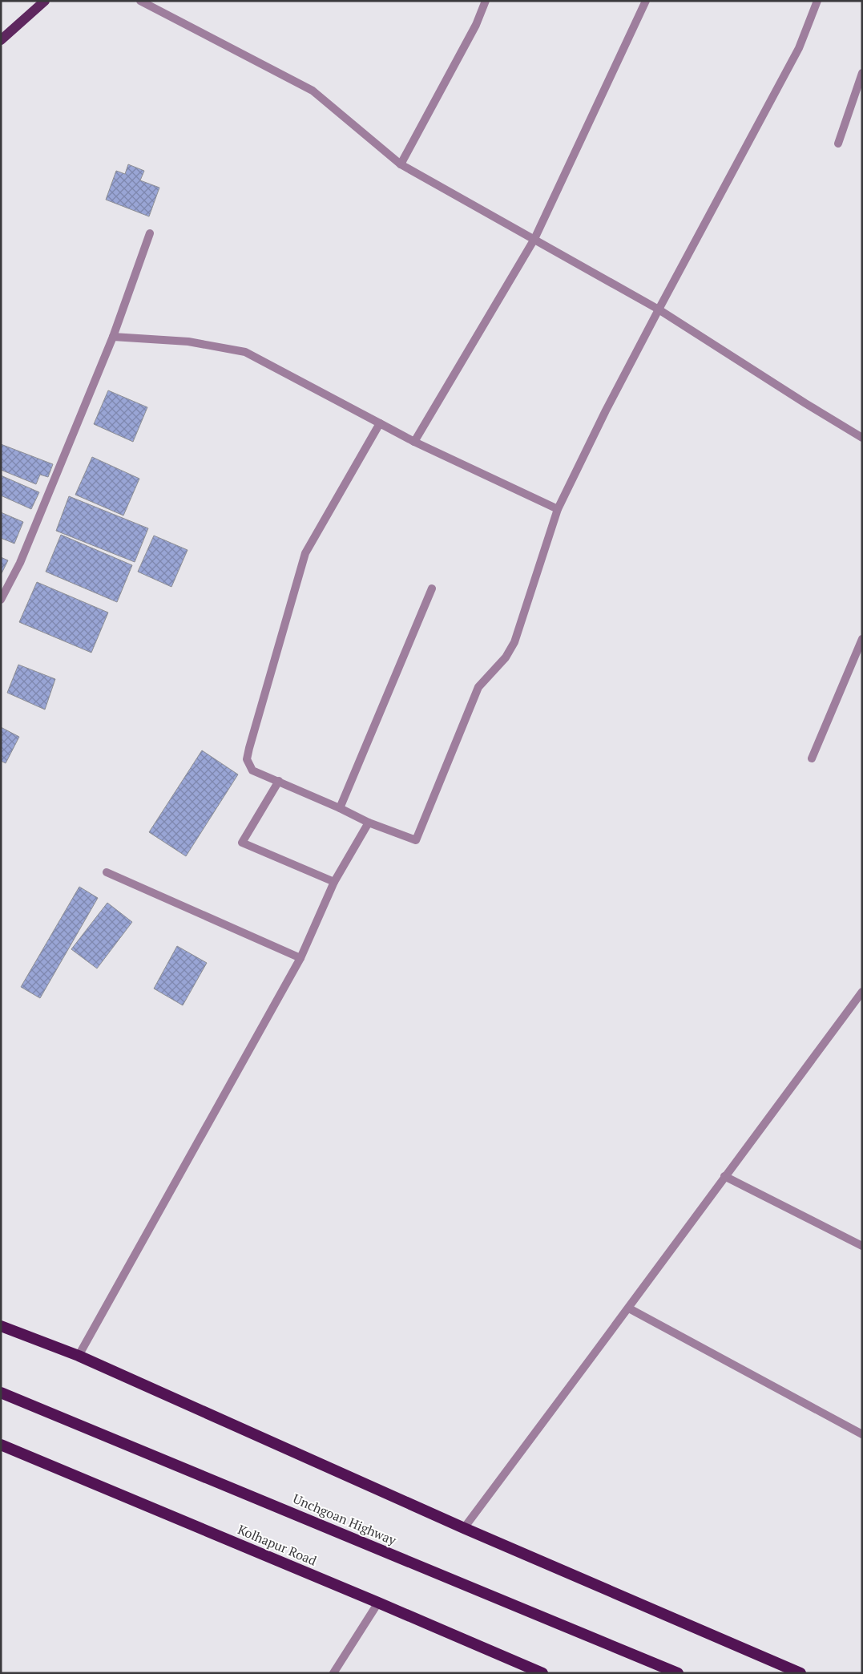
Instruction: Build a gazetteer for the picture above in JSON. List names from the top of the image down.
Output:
{
  "streets": {
    "highway": ["Unchgoan Highway", "Kolhapur Road"]
  }
}
